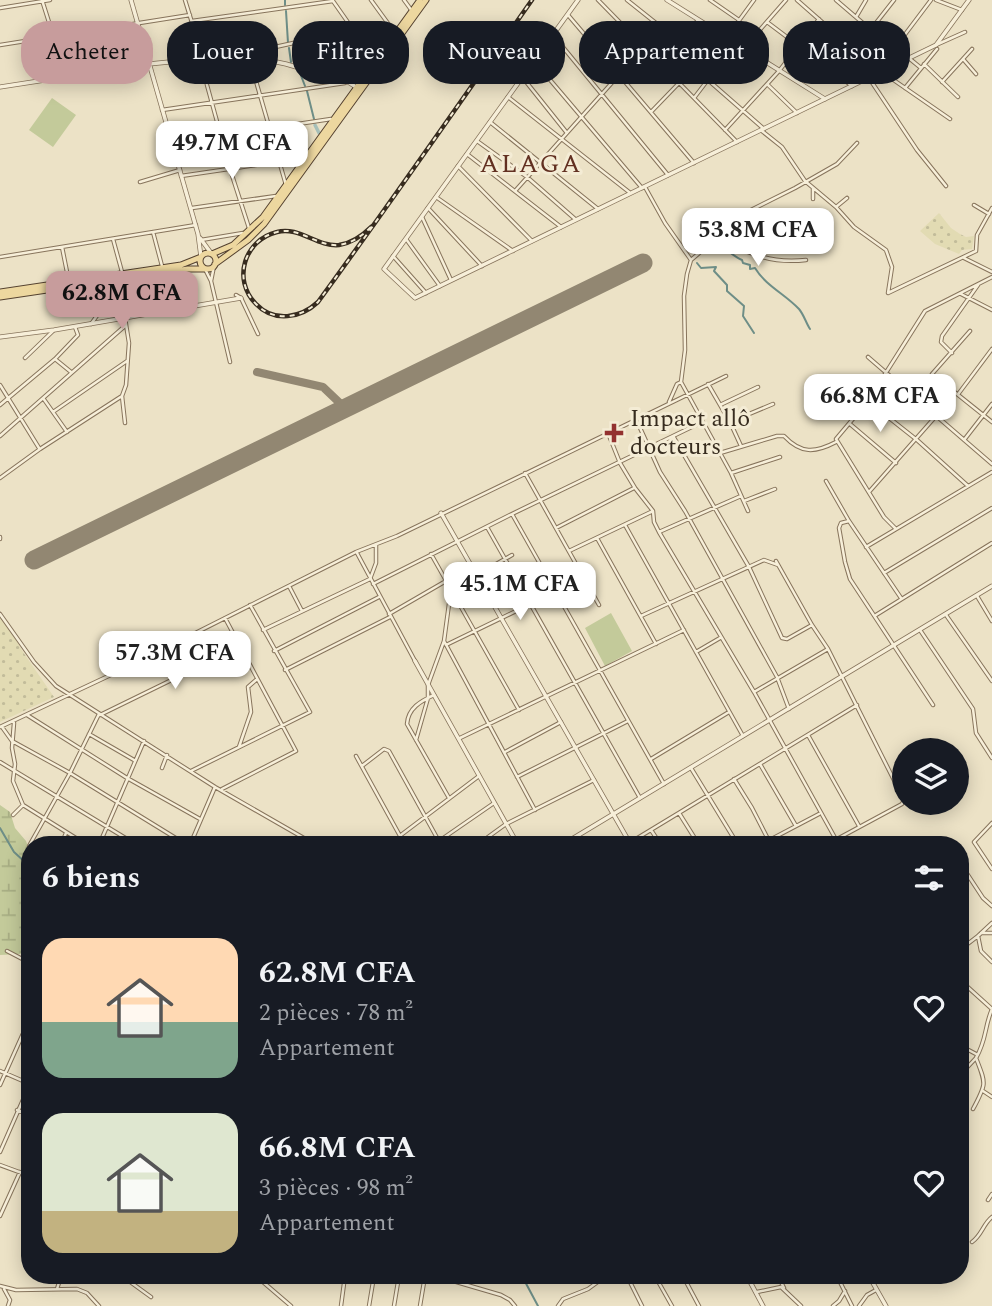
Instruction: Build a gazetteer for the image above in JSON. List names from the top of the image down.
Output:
{
  "districts": ["ALAGA"],
  "places": {
    "health": ["Impact allô docteurs"]
  },
  "page": {
    "chip": [
      "Acheter",
      "Louer",
      "Filtres",
      "Nouveau",
      "Appartement",
      "Maison"
    ],
    "price": [
      "49.7M CFA",
      "53.8M CFA",
      "62.8M CFA",
      "66.8M CFA",
      "45.1M CFA",
      "57.3M CFA"
    ],
    "heading": "6 biens",
    "list": [
      {
        "name": "62.8M CFA",
        "note": "2 pièces · 78 m² · Appartement"
      },
      {
        "name": "66.8M CFA",
        "note": "3 pièces · 98 m² · Appartement"
      }
    ]
  }
}
